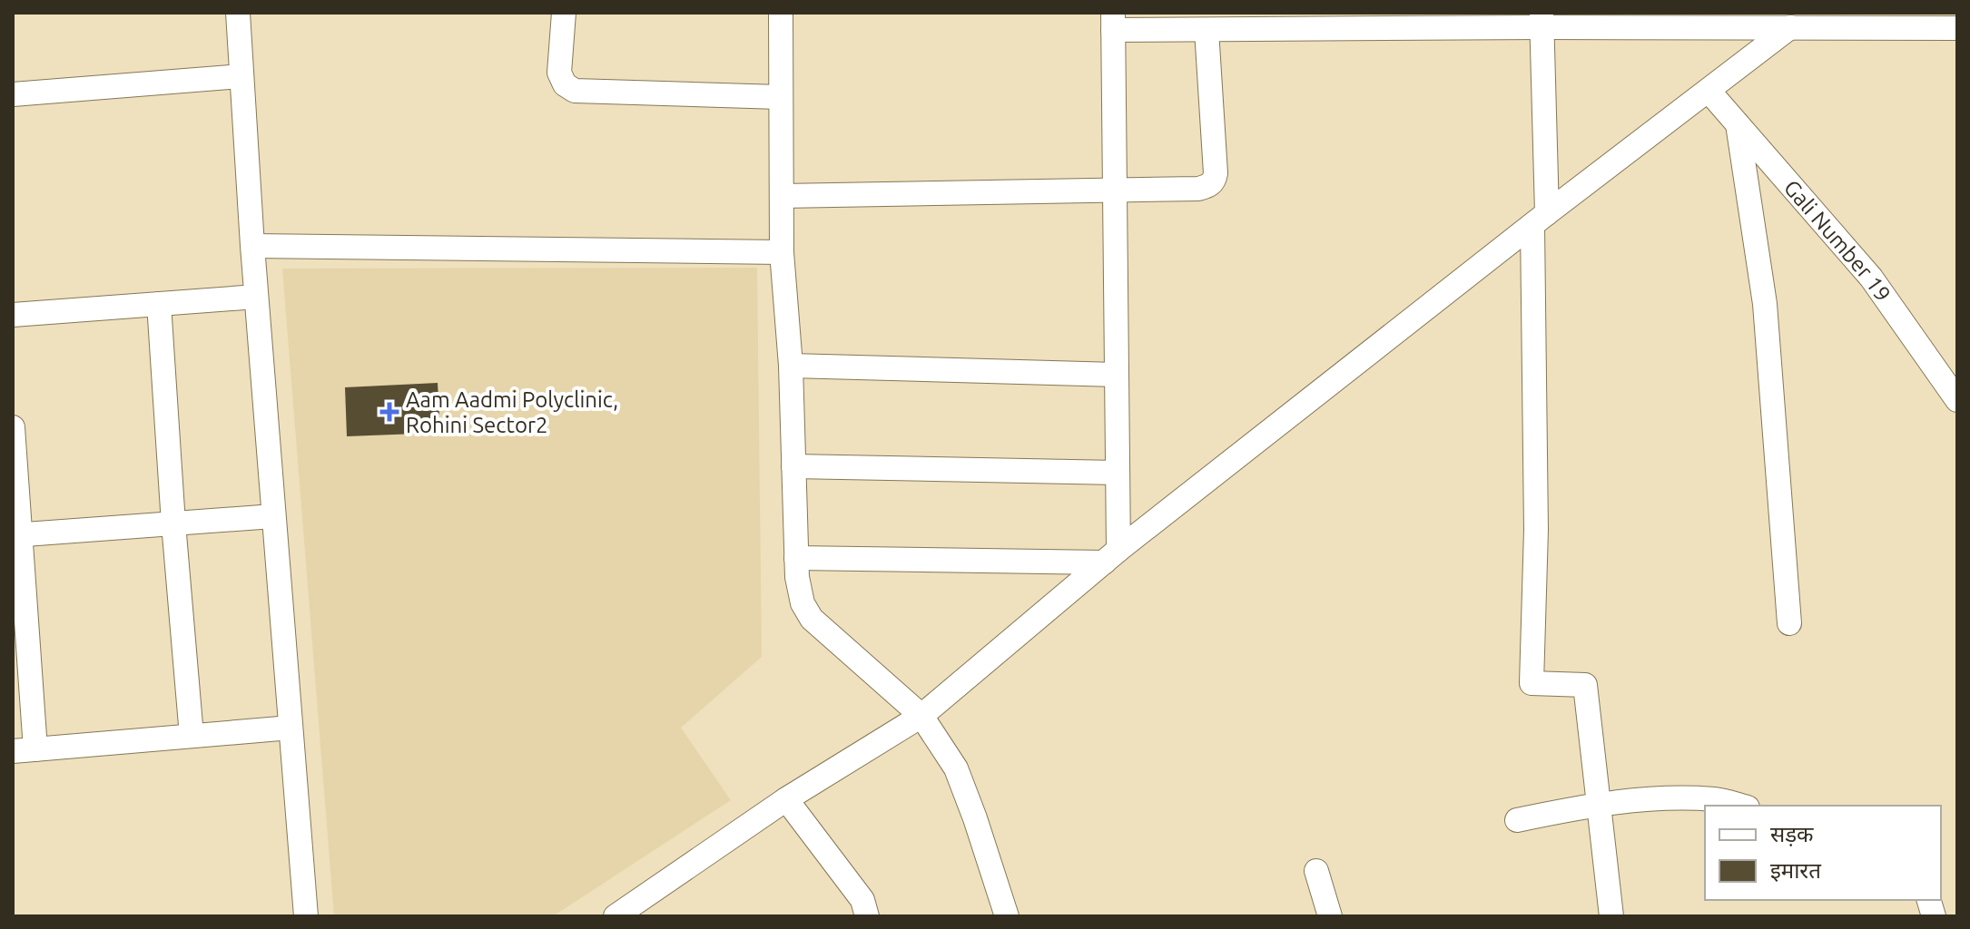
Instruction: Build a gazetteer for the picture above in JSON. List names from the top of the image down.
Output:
{
  "streets": {
    "street": ["Gali Number 19"]
  },
  "places": {
    "health": ["Aam Aadmi Polyclinic, Rohini Sector2"]
  },
  "legend": ["सड़क", "इमारत"]
}
